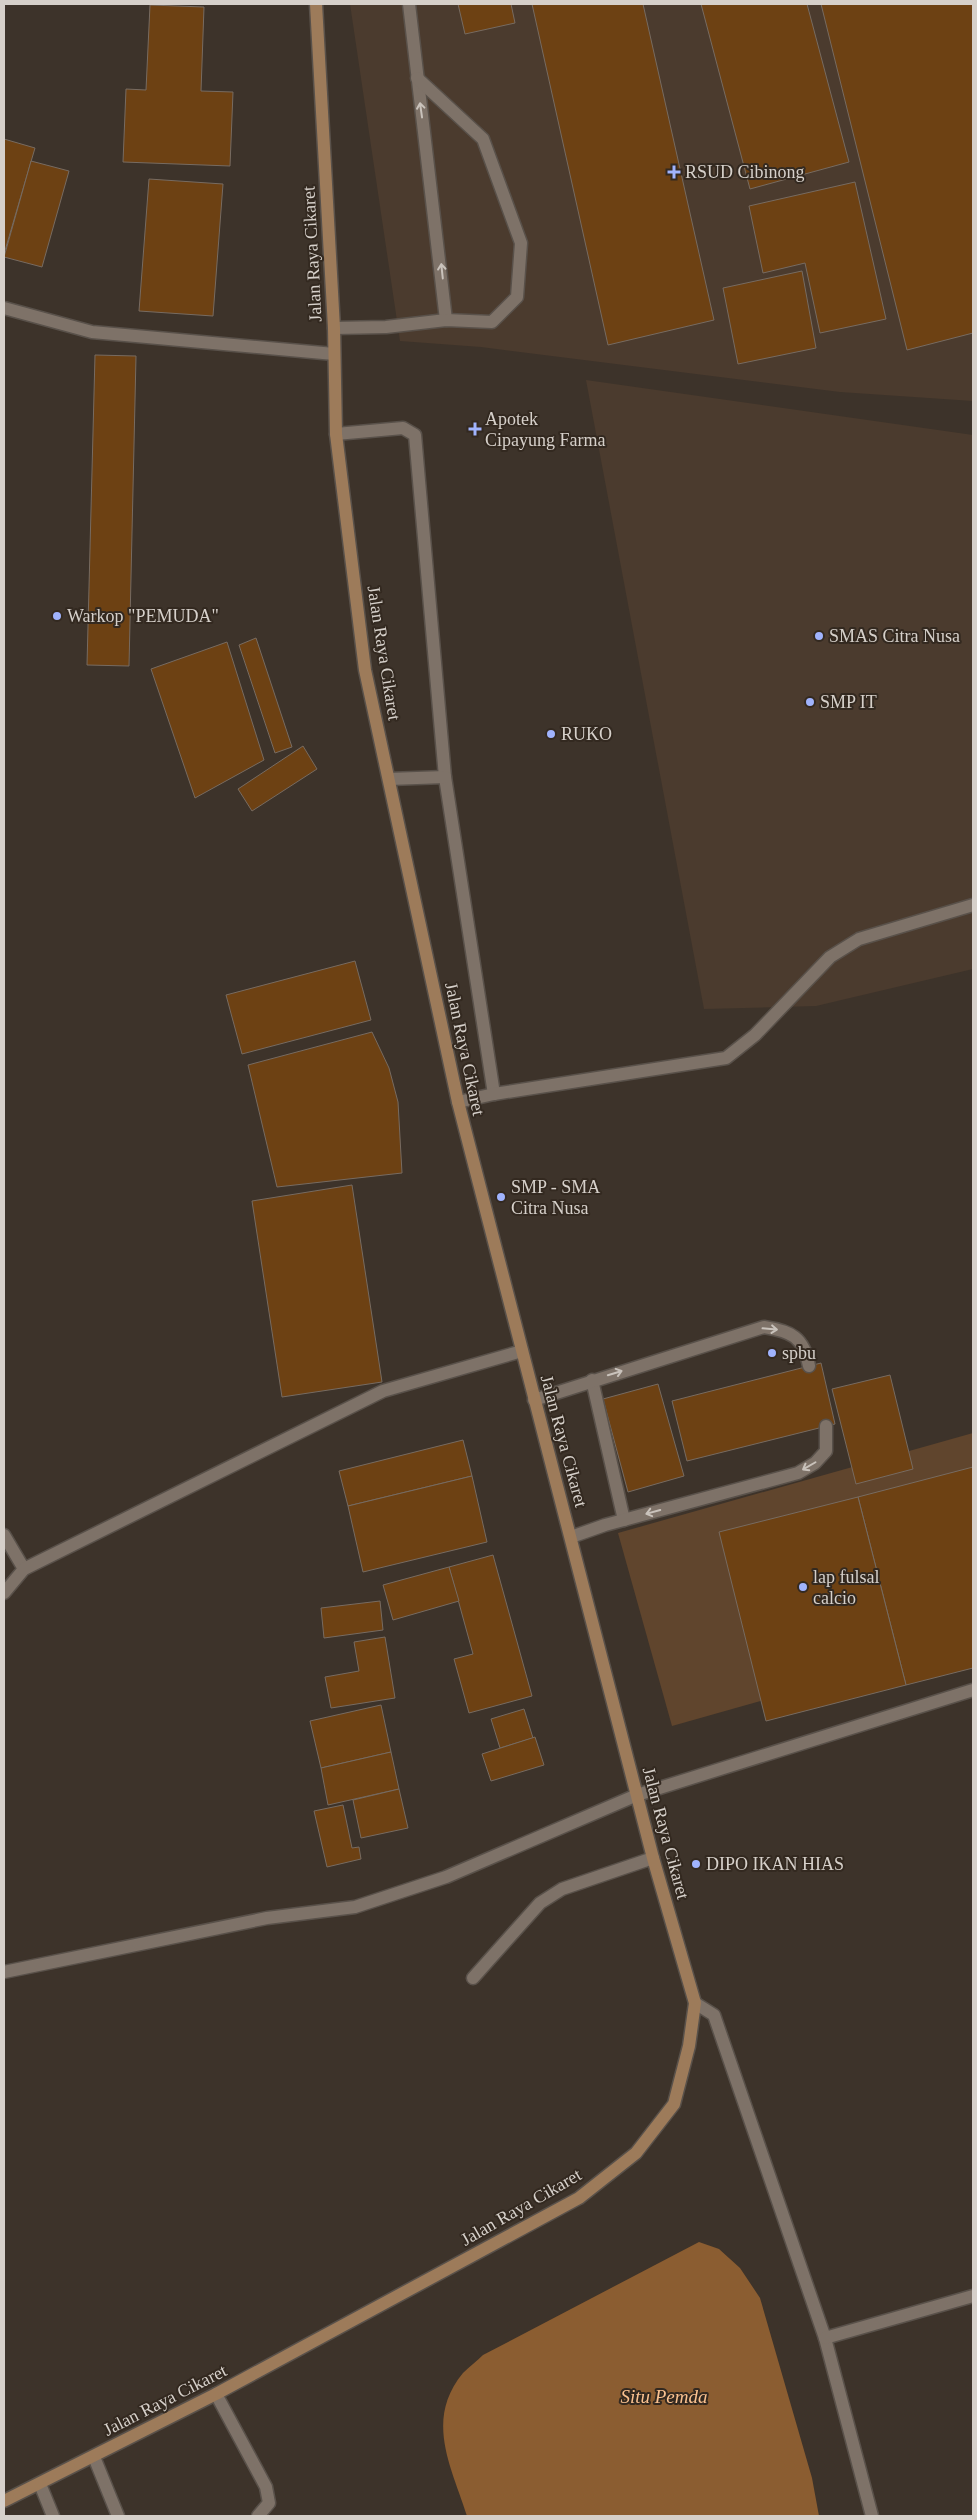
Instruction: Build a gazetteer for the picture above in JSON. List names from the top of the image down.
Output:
{
  "streets": {
    "main road": ["Jalan Raya Cikaret"]
  },
  "water": ["Situ Pemda"],
  "places": {
    "health": ["RSUD Cibinong", "Apotek Cipayung Farma"],
    "other": [
      "Warkop \"PEMUDA\"",
      "SMAS Citra Nusa",
      "SMP IT",
      "RUKO",
      "SMP - SMA Citra Nusa",
      "spbu",
      "lap fulsal calcio",
      "DIPO IKAN HIAS"
    ]
  }
}
